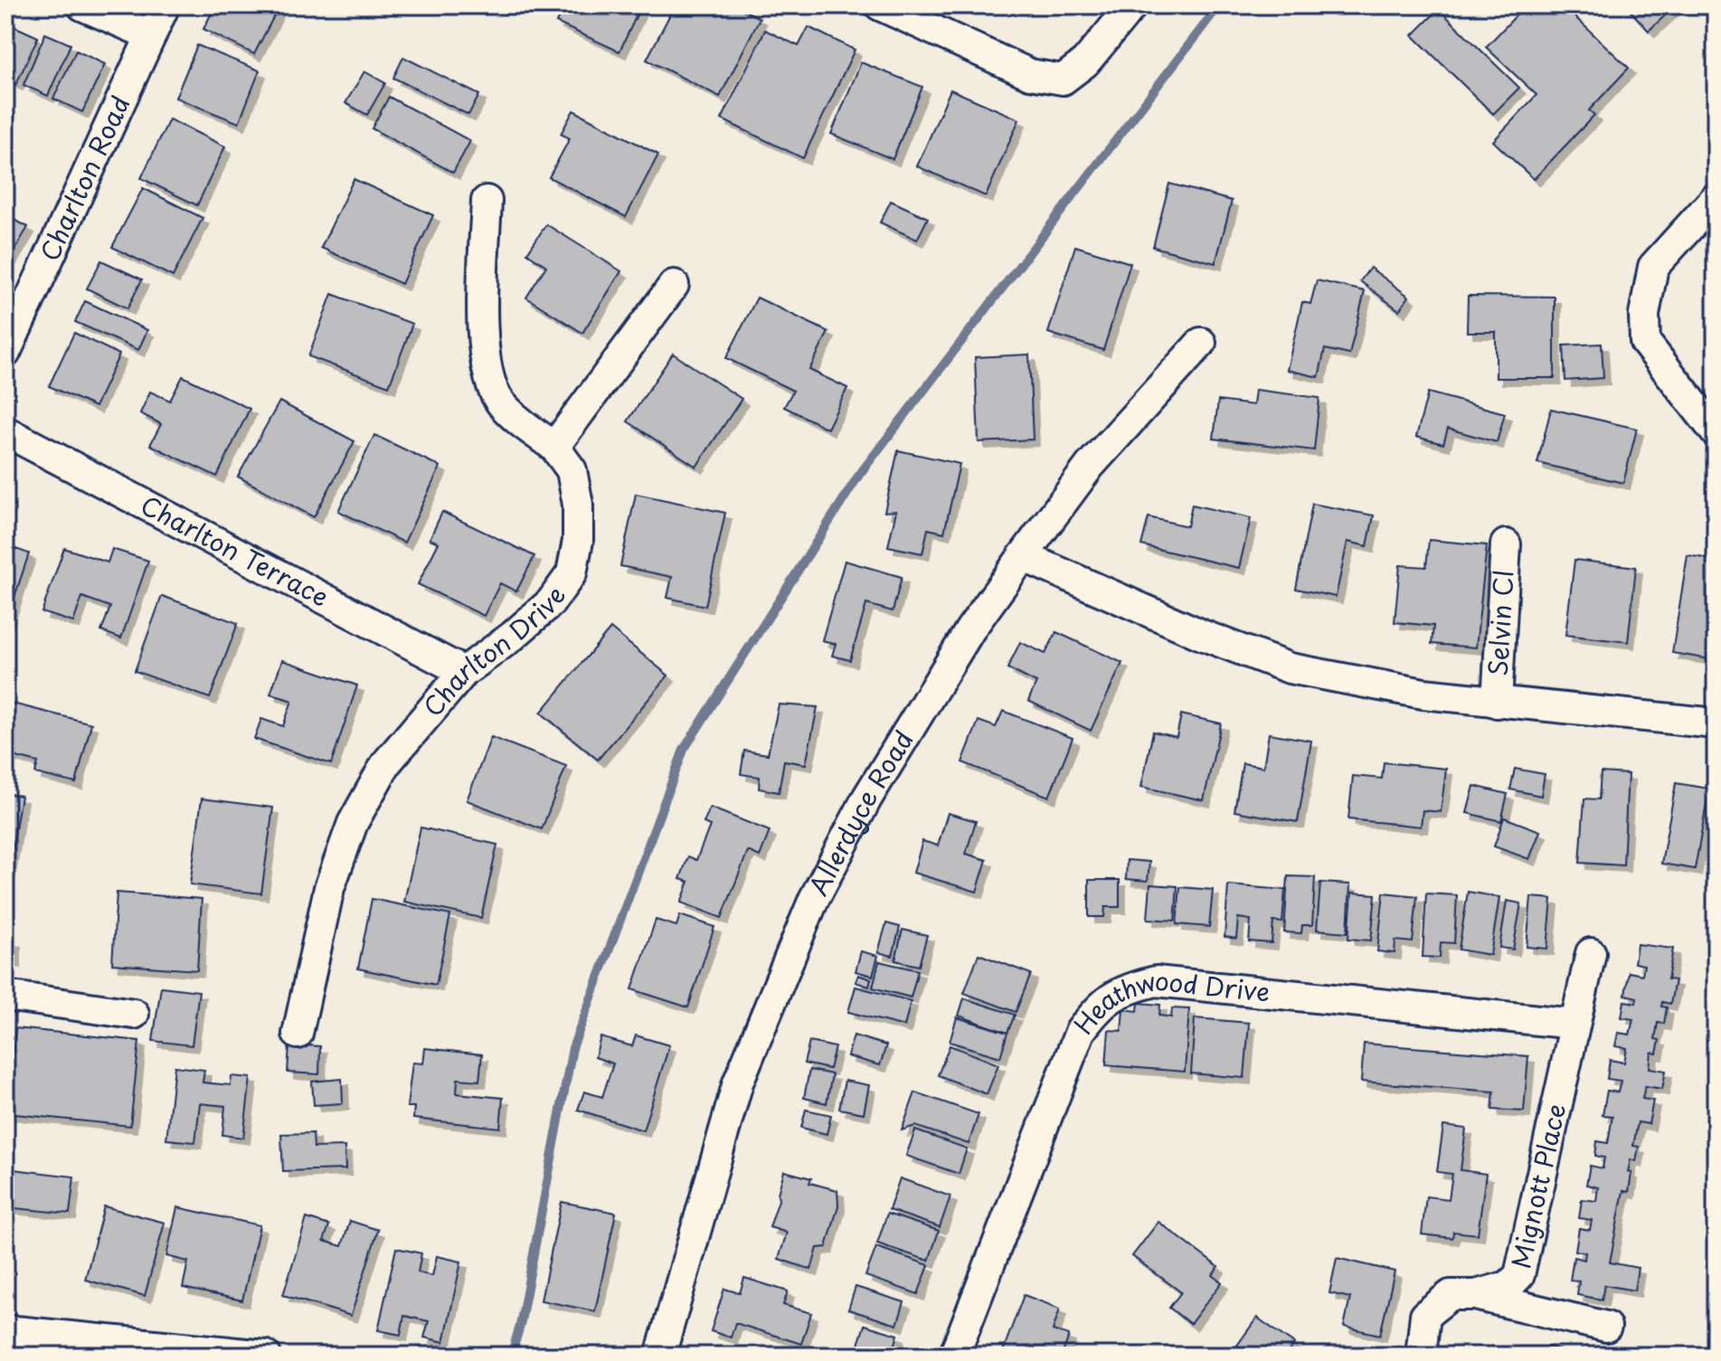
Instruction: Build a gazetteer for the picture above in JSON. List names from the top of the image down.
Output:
{
  "streets": {
    "street": [
      "Charlton Road",
      "Charlton Terrace",
      "Selvin Cl",
      "Charlton Drive",
      "Allerdyce Road",
      "Heathwood Drive",
      "Mignott Place"
    ]
  },
  "crossings": [
    ["Charlton Terrace", "Charlton Drive"],
    ["Heathwood Drive", "Mignott Place"]
  ]
}
